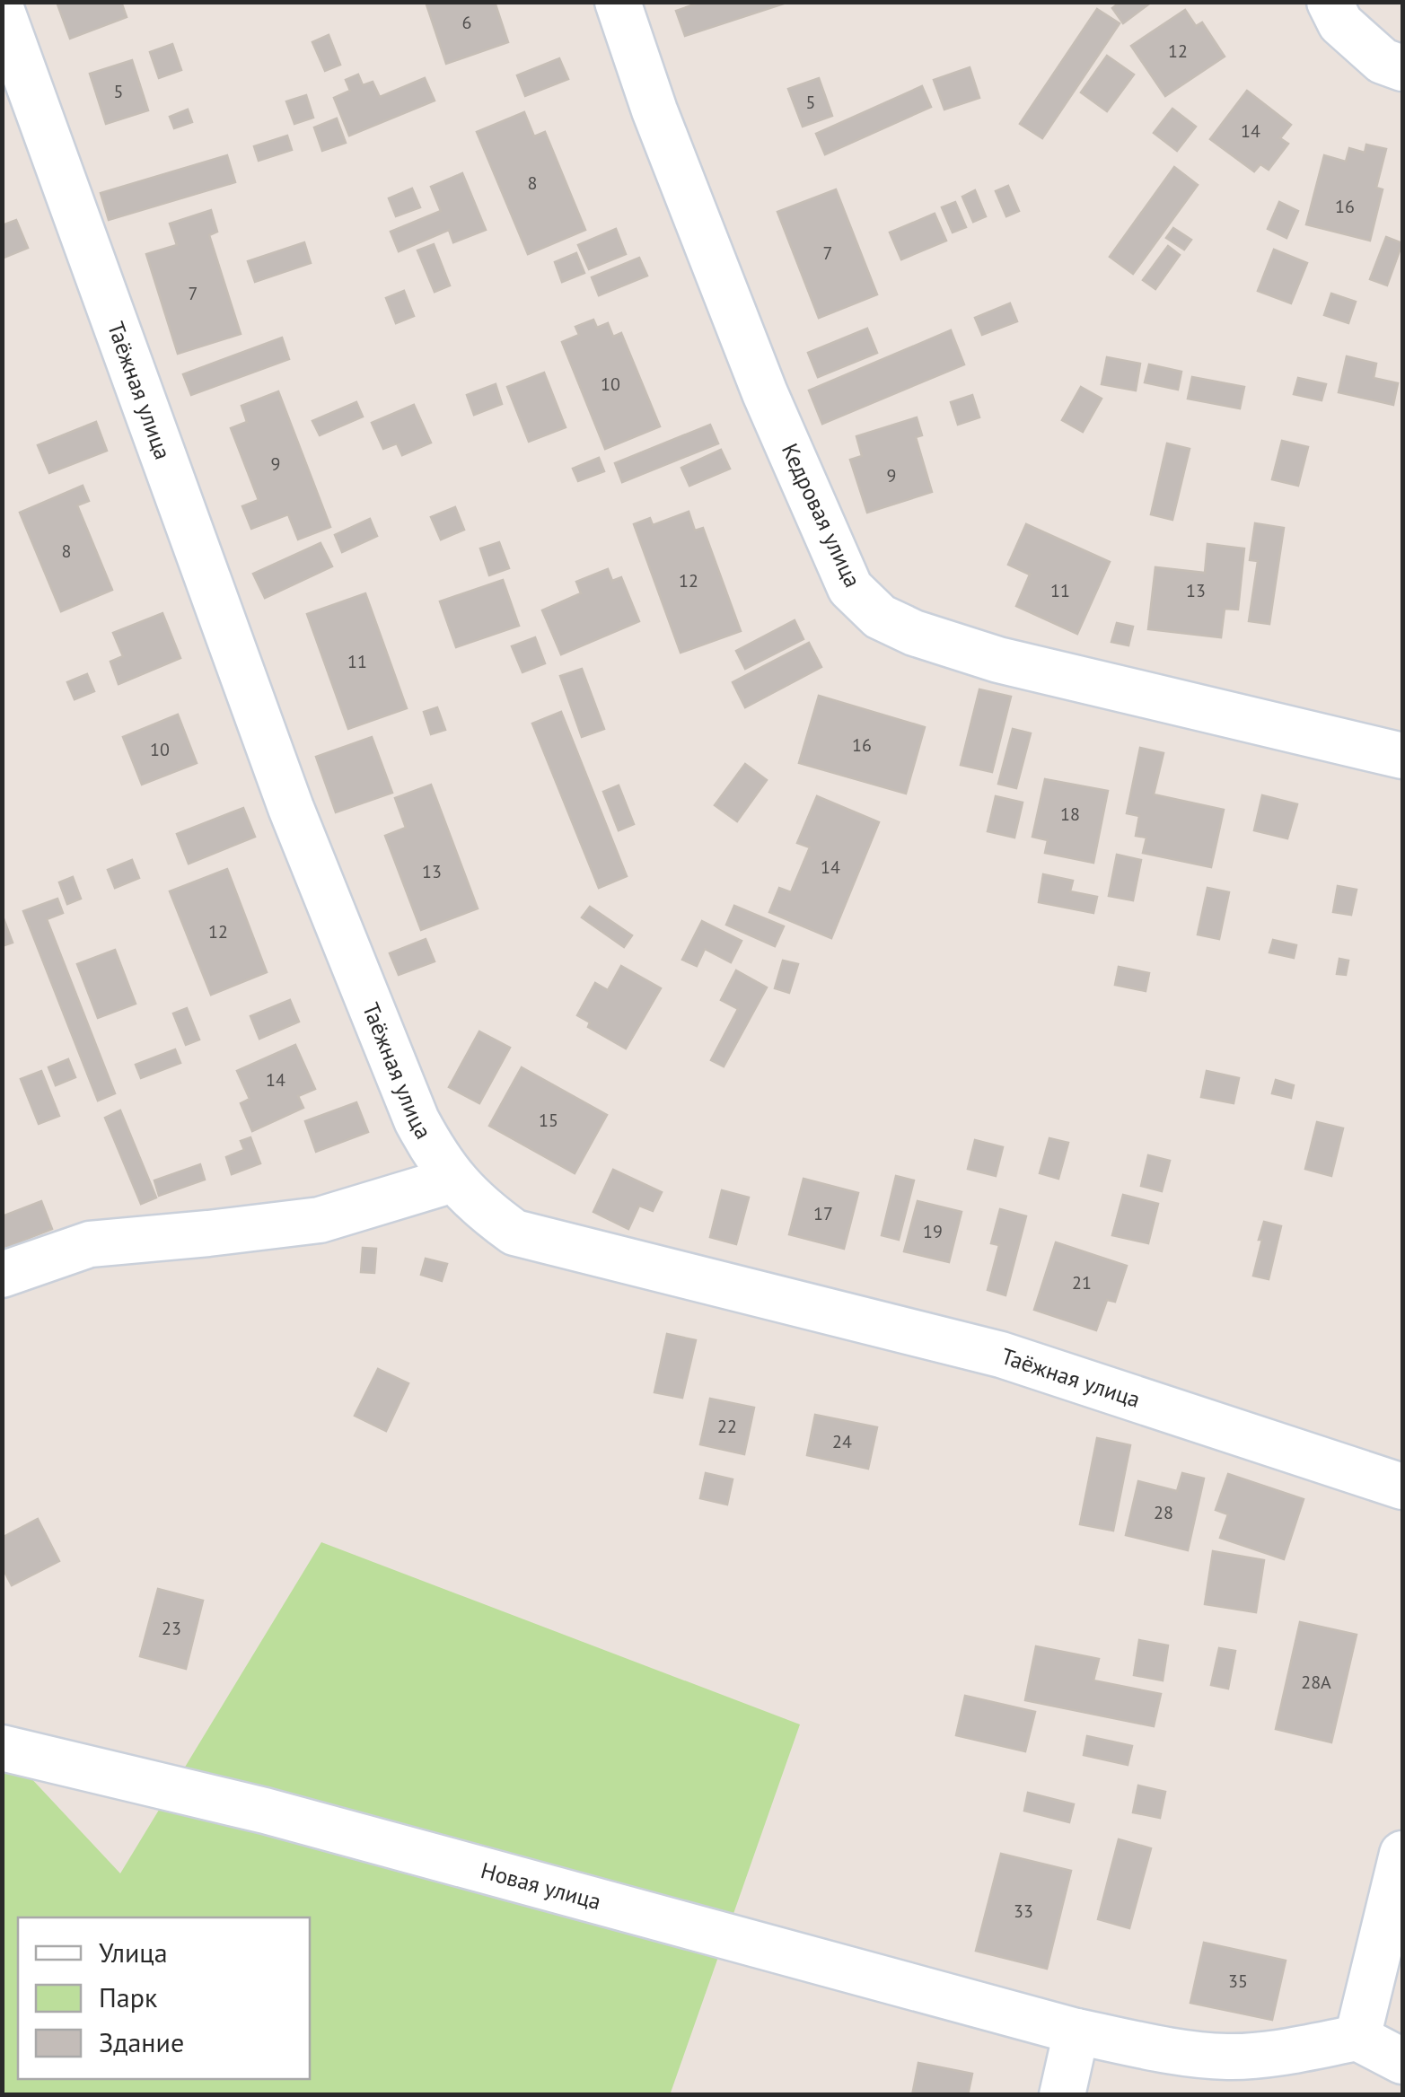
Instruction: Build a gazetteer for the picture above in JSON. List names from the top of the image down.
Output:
{
  "streets": {
    "street": ["Таёжная улица", "Кедровая улица", "Новая улица"]
  },
  "house_numbers": [
    "6",
    "12",
    "5",
    "5",
    "14",
    "8",
    "16",
    "7",
    "7",
    "10",
    "9",
    "9",
    "8",
    "12",
    "11",
    "13",
    "11",
    "16",
    "10",
    "18",
    "14",
    "13",
    "12",
    "14",
    "15",
    "17",
    "19",
    "21",
    "22",
    "24",
    "28",
    "23",
    "28А",
    "33",
    "35"
  ],
  "legend": ["Улица", "Парк", "Здание"]
}
